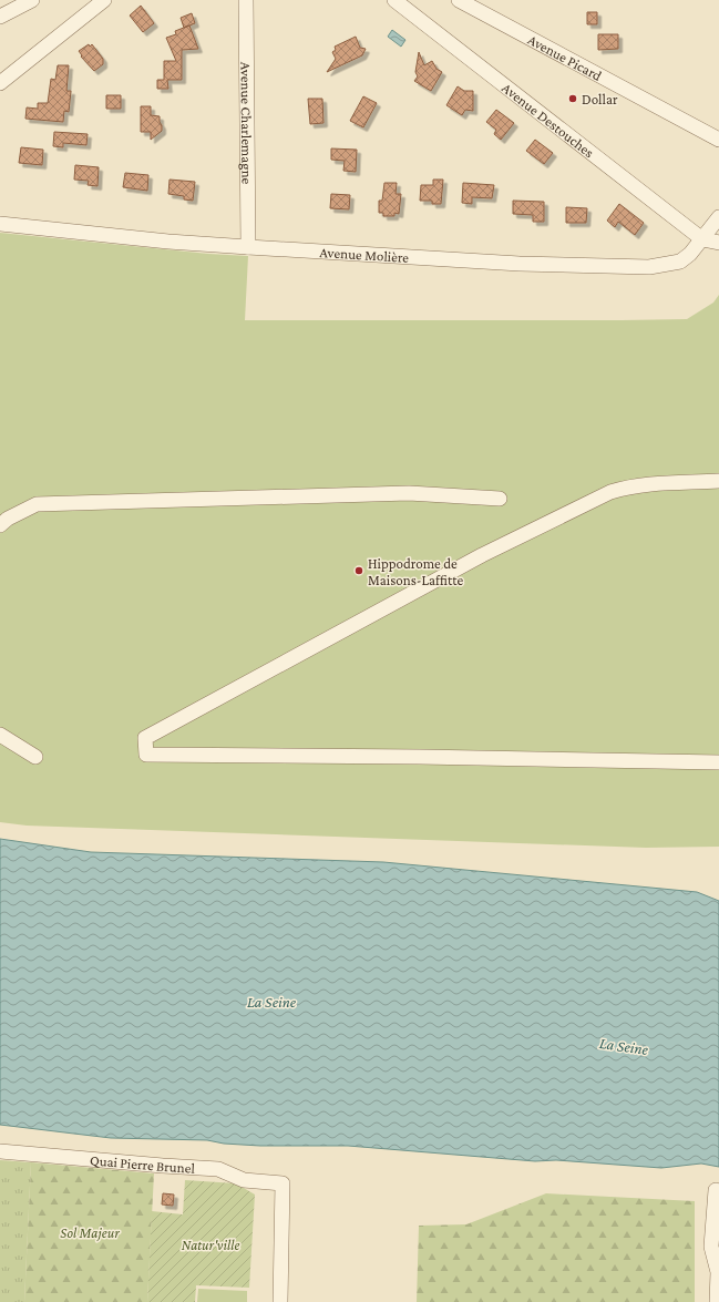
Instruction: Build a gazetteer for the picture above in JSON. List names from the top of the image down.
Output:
{
  "streets": {
    "street": [
      "Avenue Picard",
      "Avenue Destouches",
      "Avenue Charlemagne",
      "Avenue Molière",
      "Quai Pierre Brunel"
    ]
  },
  "crossings": [
    ["Avenue Destouches", "Avenue Molière"],
    ["Avenue Charlemagne", "Avenue Molière"]
  ],
  "water": ["La Seine"],
  "parks": ["Sol Majeur", "Natur'ville"],
  "places": ["Dollar", "Hippodrome de Maisons-Laffitte"]
}
